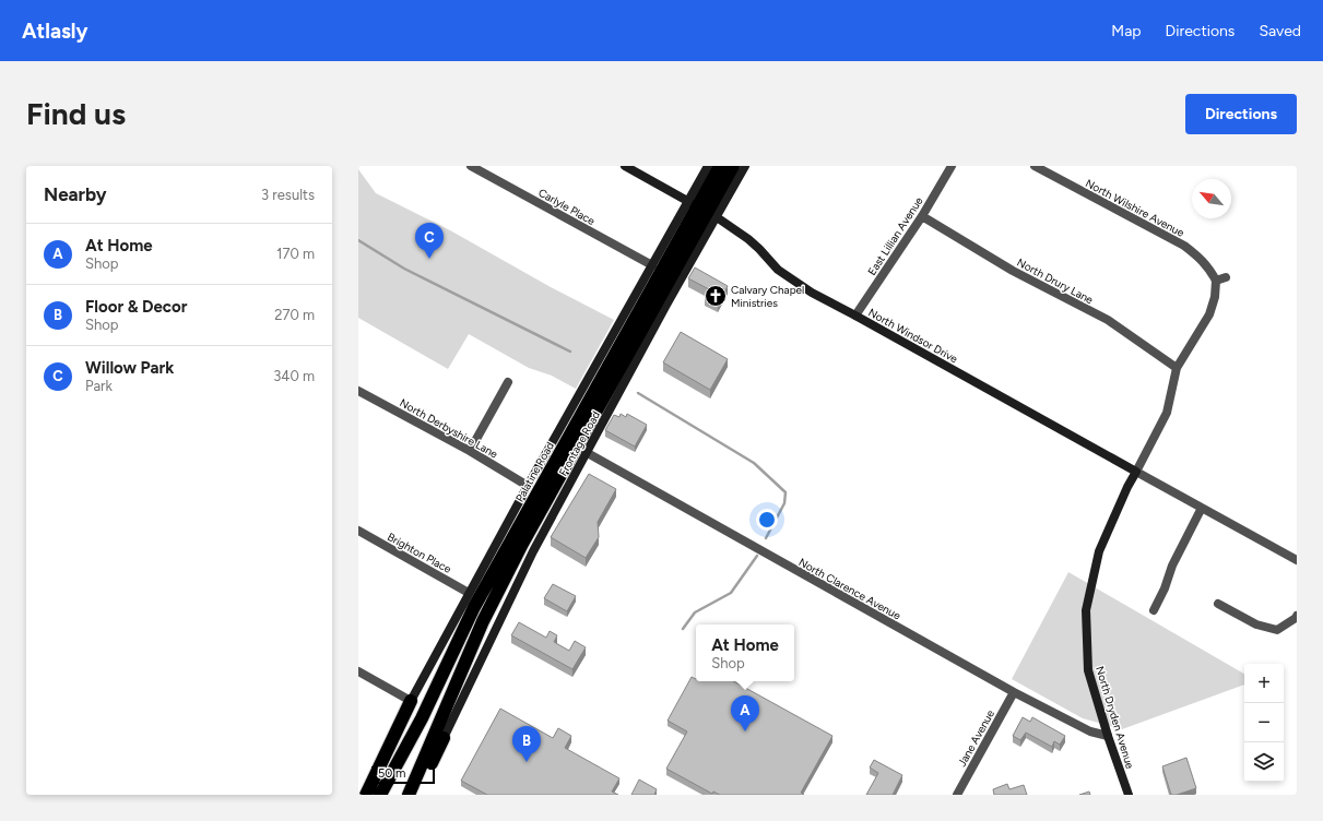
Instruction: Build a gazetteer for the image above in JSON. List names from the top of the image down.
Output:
{
  "streets": {
    "highway": ["Palatine Road"],
    "street": [
      "Carlyle Place",
      "North Wilshire Avenue",
      "East Lillian Avenue",
      "North Drury Lane",
      "North Windsor Drive",
      "North Derbyshire Lane",
      "Frontage Road",
      "Brighton Place",
      "North Clarence Avenue",
      "North Dryden Avenue",
      "Jane Avenue"
    ]
  },
  "crossings": [
    ["Carlyle Place", "Frontage Road"],
    ["East Lillian Avenue", "North Drury Lane"],
    ["East Lillian Avenue", "North Windsor Drive"],
    ["North Windsor Drive", "Frontage Road"],
    ["North Windsor Drive", "Palatine Road"],
    ["North Windsor Drive", "North Dryden Avenue"],
    ["North Derbyshire Lane", "Frontage Road"],
    ["Frontage Road", "Palatine Road"],
    ["Frontage Road", "Brighton Place"],
    ["Frontage Road", "North Clarence Avenue"],
    ["North Clarence Avenue", "North Dryden Avenue"],
    ["North Clarence Avenue", "Jane Avenue"]
  ],
  "places": {
    "church": ["Calvary Chapel Ministries"]
  },
  "scale_bar": "50 m",
  "north": "top left",
  "page": {
    "header": "Atlasly",
    "nav": ["Map", "Directions", "Saved"],
    "buttons": "Directions",
    "title": "Find us",
    "heading": ["Nearby", "3 results"],
    "list": [
      {
        "mark": "A",
        "name": "At Home",
        "note": "Shop",
        "value": "170 m"
      },
      {
        "mark": "B",
        "name": "Floor & Decor",
        "note": "Shop",
        "value": "270 m"
      },
      {
        "mark": "C",
        "name": "Willow Park",
        "note": "Park",
        "value": "340 m"
      }
    ],
    "pins": ["C", "A", "B"],
    "popup": ["At Home", "Shop"],
    "map_buttons": ["+", "−"],
    "scale": "50 m"
  }
}
